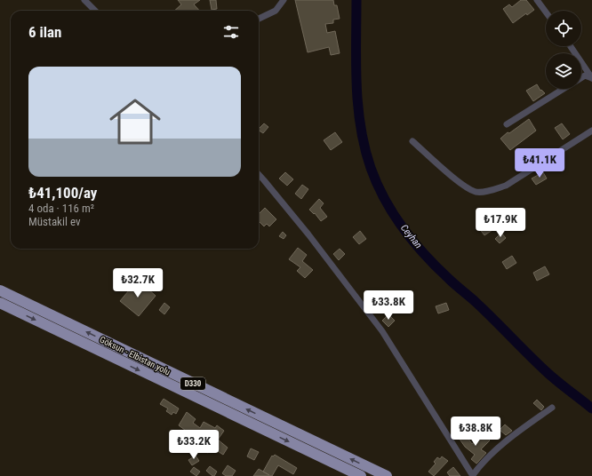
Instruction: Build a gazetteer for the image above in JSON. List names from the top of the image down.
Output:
{
  "streets": {
    "highway": ["Göksun - Elbistan yolu", "D330"]
  },
  "water": ["Ceyhan"],
  "page": {
    "heading": "6 ilan",
    "list": [
      {
        "name": "₺41,100/ay",
        "note": "4 oda · 116 m² · Müstakil ev"
      }
    ],
    "price": [
      "₺41.1K",
      "₺17.9K",
      "₺32.7K",
      "₺33.8K",
      "₺38.8K",
      "₺33.2K"
    ]
  }
}
